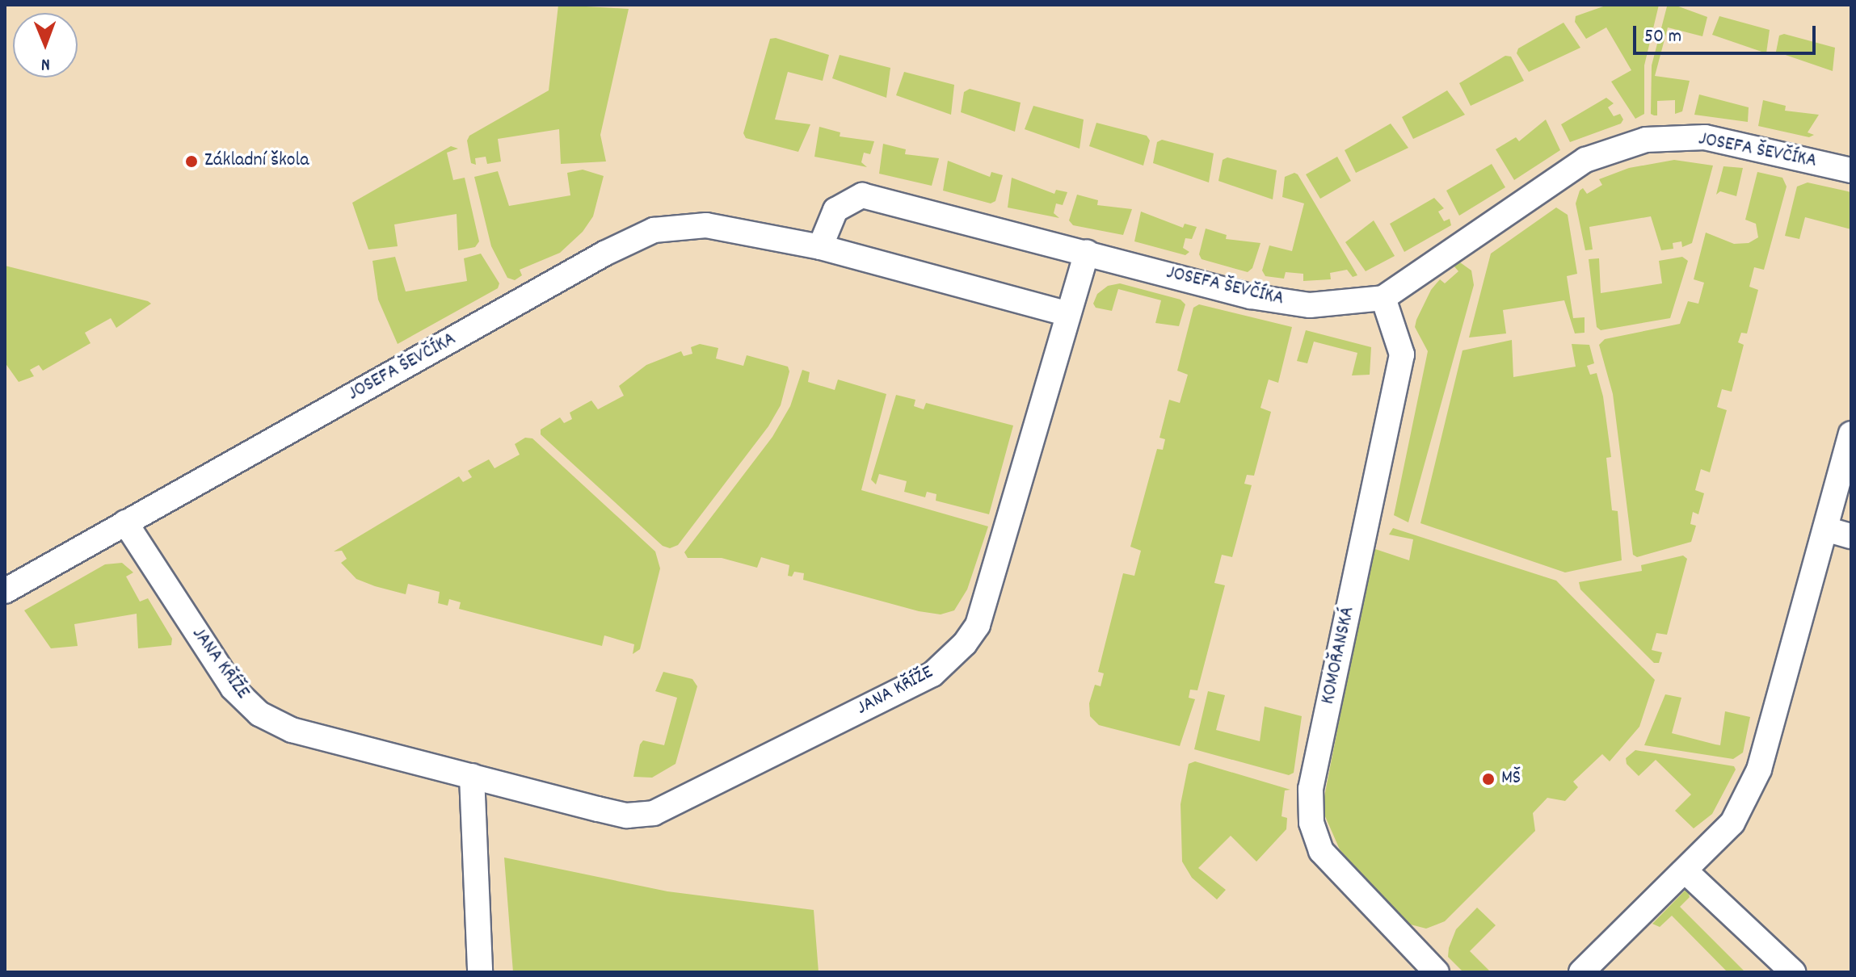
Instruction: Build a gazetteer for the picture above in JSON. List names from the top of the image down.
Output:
{
  "streets": {
    "street": ["JOSEFA ŠEVČÍKA", "KOMOŘANSKÁ", "JANA KŘÍŽE"]
  },
  "crossings": [
    ["JOSEFA ŠEVČÍKA", "KOMOŘANSKÁ"],
    ["JOSEFA ŠEVČÍKA", "JANA KŘÍŽE"]
  ],
  "places": ["Základní škola", "MŠ"],
  "scale_bar": "50 m",
  "north": "bottom"
}
